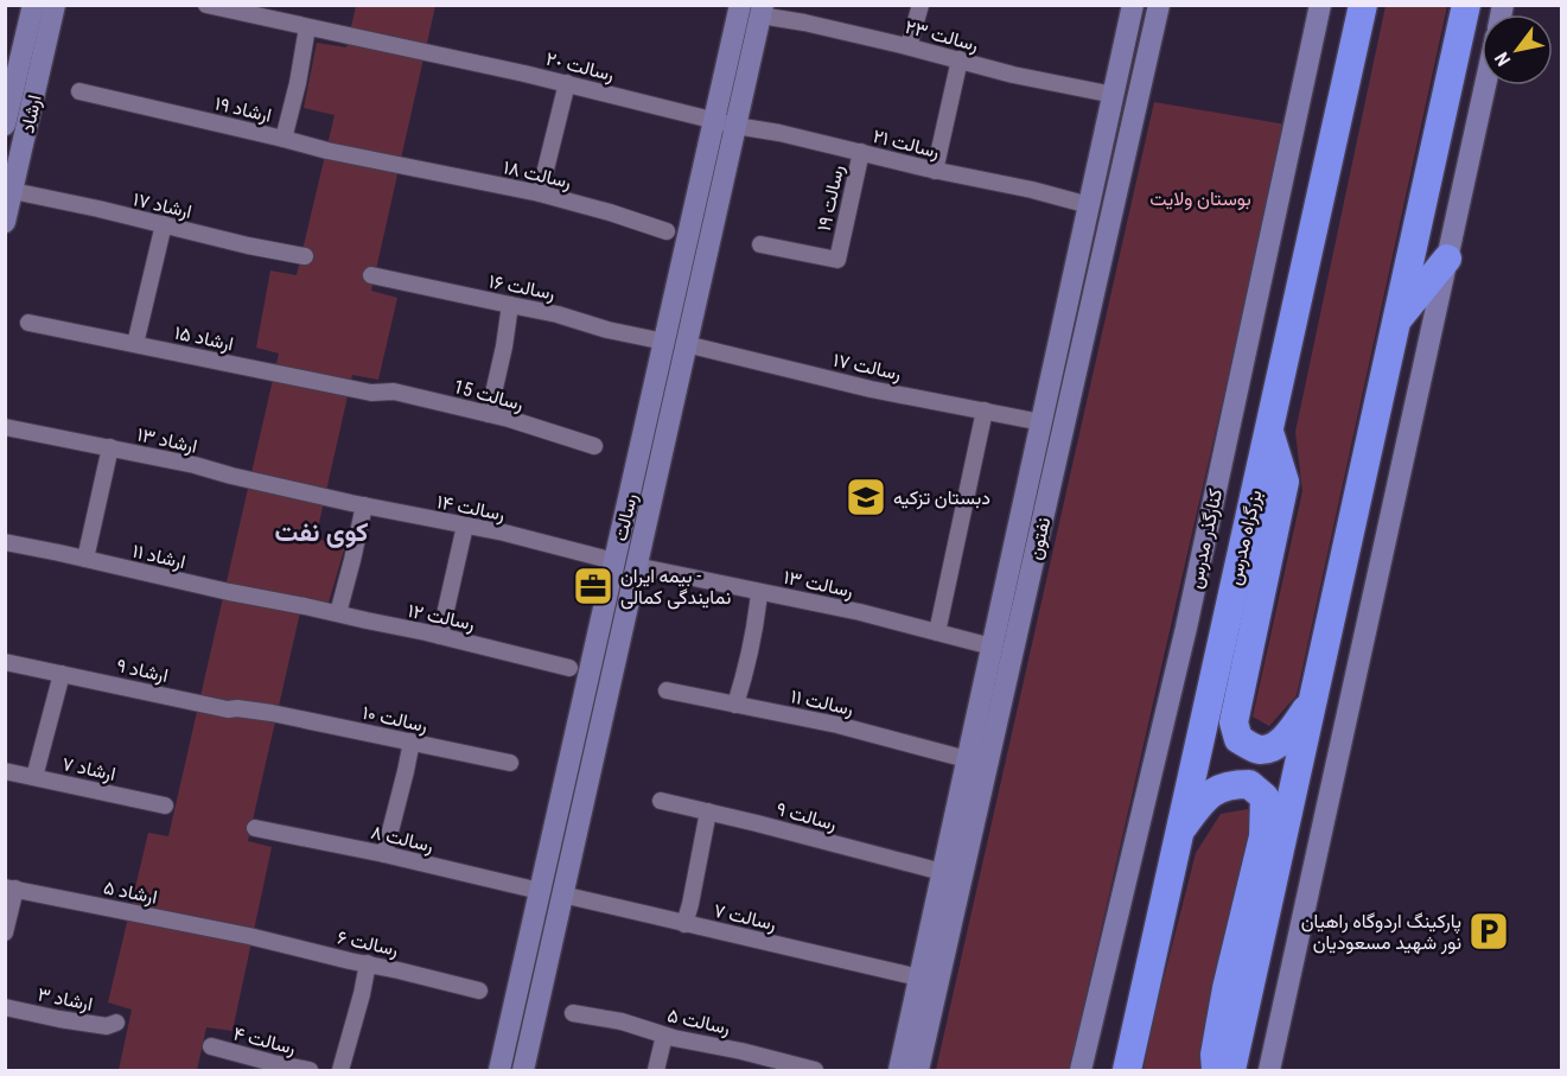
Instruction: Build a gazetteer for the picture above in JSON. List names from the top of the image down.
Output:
{
  "streets": {
    "highway": ["بزرگراه مدرس"],
    "street": [
      "رسالت ۲۳",
      "رسالت ٢٠",
      "ارشاد ۱۹",
      "ارشاد",
      "رسالت ۲۱",
      "رسالت ۱۸",
      "رسالت ۱۹",
      "ارشاد ۱۷",
      "رسالت ۱۶",
      "ارشاد ۱۵",
      "رسالت ۱۷",
      "رسالت 15",
      "ارشاد ۱۳",
      "رسالت ۱۴",
      "رسالت",
      "نفتون",
      "کنارگذر مدرس",
      "ارشاد ۱۱",
      "رسالت ۱۳",
      "رسالت ۱۲",
      "ارشاد ۹",
      "رسالت ۱۱",
      "رسالت ۱۰",
      "ارشاد ۷",
      "رسالت ۹",
      "رسالت ۸",
      "ارشاد ۵",
      "رسالت ۷",
      "رسالت ۶",
      "ارشاد ۳",
      "رسالت ۵",
      "رسالت ۴"
    ]
  },
  "crossings": [
    ["رسالت ۲۳", "رسالت"],
    ["رسالت ۲۳", "نفتون"],
    ["رسالت ٢٠", "رسالت ۲۱"],
    ["رسالت ٢٠", "رسالت"],
    ["ارشاد ۱۹", "رسالت ۱۸"],
    ["ارشاد", "ارشاد ۱۷"],
    ["رسالت ۲۱", "رسالت ۱۹"],
    ["رسالت ۲۱", "رسالت"],
    ["رسالت ۲۱", "نفتون"],
    ["رسالت ۱۶", "رسالت ۱۷"],
    ["رسالت ۱۶", "رسالت"],
    ["ارشاد ۱۵", "رسالت 15"],
    ["رسالت ۱۷", "رسالت"],
    ["رسالت ۱۷", "نفتون"],
    ["ارشاد ۱۳", "رسالت ۱۴"],
    ["رسالت ۱۴", "رسالت"],
    ["رسالت", "رسالت ۱۳"],
    ["رسالت", "رسالت ۸"],
    ["رسالت", "رسالت ۷"],
    ["نفتون", "رسالت ۱۳"],
    ["نفتون", "رسالت ۱۱"],
    ["نفتون", "رسالت ۹"],
    ["نفتون", "رسالت ۷"],
    ["ارشاد ۱۱", "رسالت ۱۲"],
    ["ارشاد ۹", "رسالت ۱۰"],
    ["ارشاد ۵", "رسالت ۶"]
  ],
  "districts": ["کوی نفت"],
  "parks": ["بوستان ولایت"],
  "places": {
    "school or university": ["دبستان تزکیه"],
    "office": ["بیمه ایران - نمایندگى کمالى"],
    "parking": ["پارکینگ اردوگاه راهیان نور شهید مسعودیان"]
  },
  "north": "bottom left"
}
